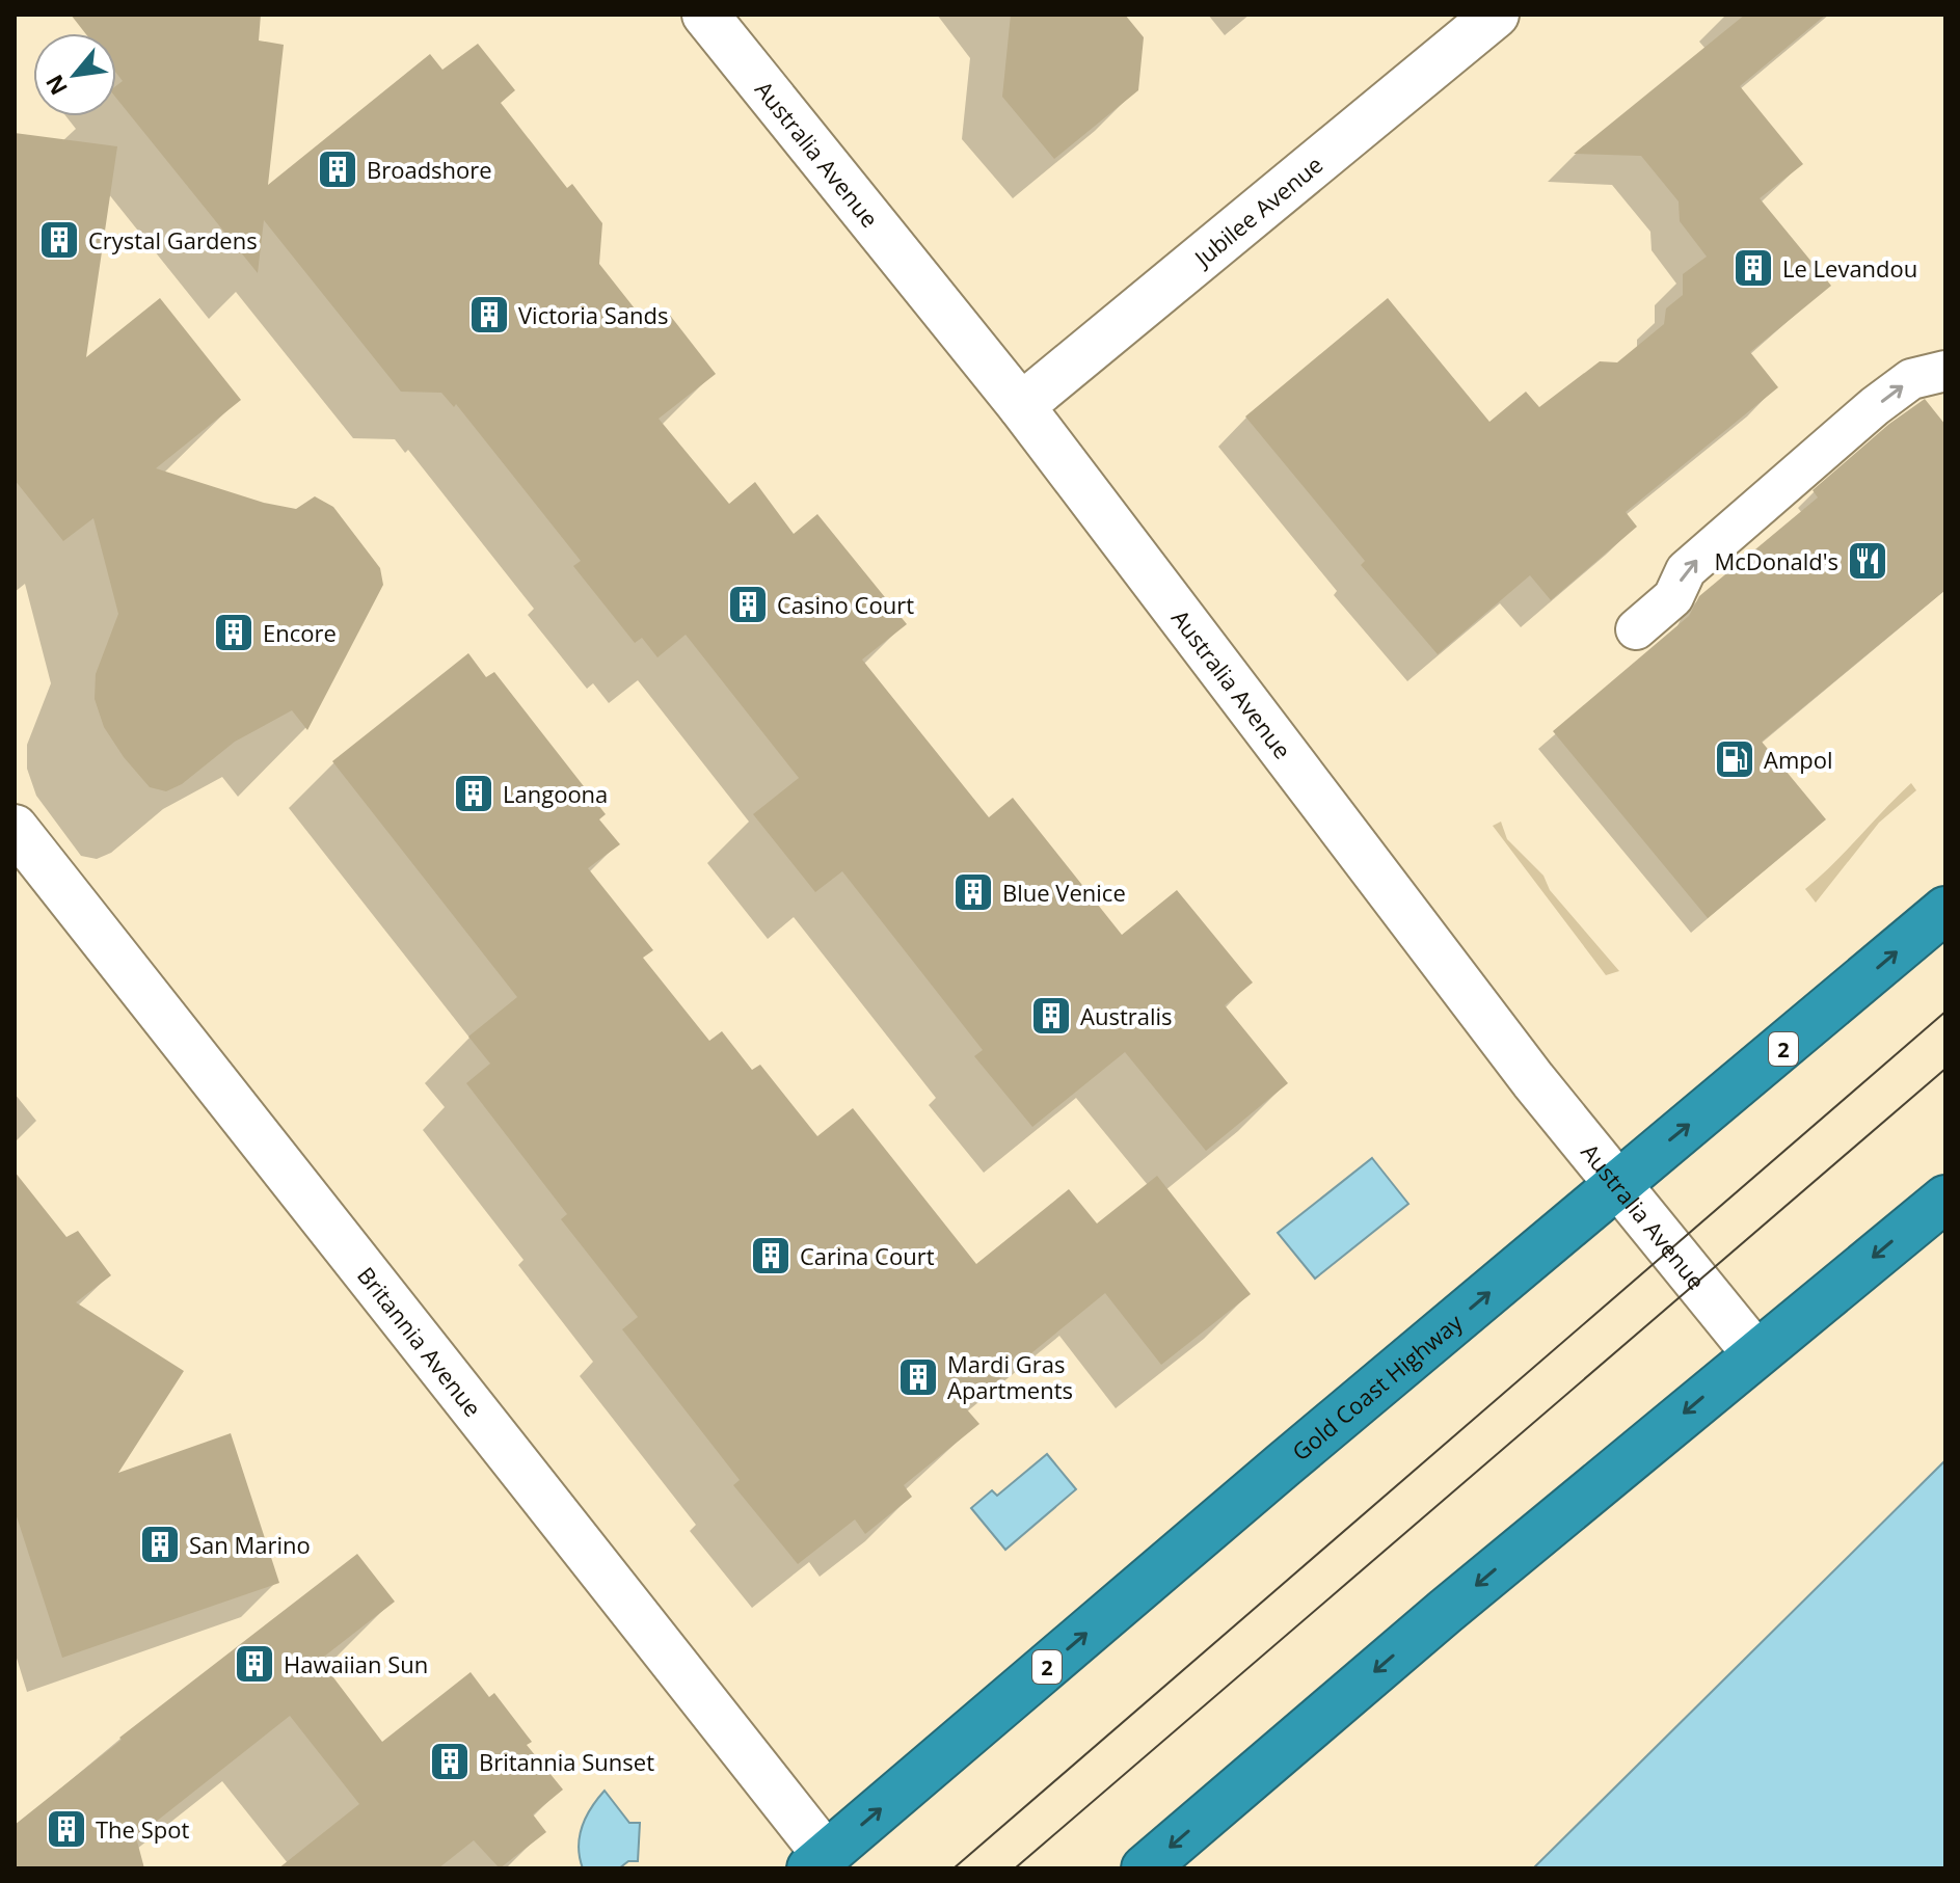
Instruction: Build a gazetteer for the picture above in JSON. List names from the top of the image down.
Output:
{
  "streets": {
    "highway": ["2", "Gold Coast Highway"],
    "street": ["Australia Avenue", "Jubilee Avenue", "Britannia Avenue"]
  },
  "crossings": [
    ["Australia Avenue", "Jubilee Avenue"],
    ["Australia Avenue", "Gold Coast Highway"],
    ["Britannia Avenue", "Gold Coast Highway"]
  ],
  "places": {
    "building": [
      "Broadshore",
      "Crystal Gardens",
      "Le Levandou",
      "Victoria Sands",
      "Casino Court",
      "Encore",
      "Langoona",
      "Blue Venice",
      "Australis",
      "Carina Court",
      "Mardi Gras Apartments",
      "San Marino",
      "Hawaiian Sun",
      "Britannia Sunset",
      "The Spot"
    ],
    "restaurant": ["McDonald's"],
    "fuel station": ["Ampol"]
  },
  "north": "bottom left"
}
